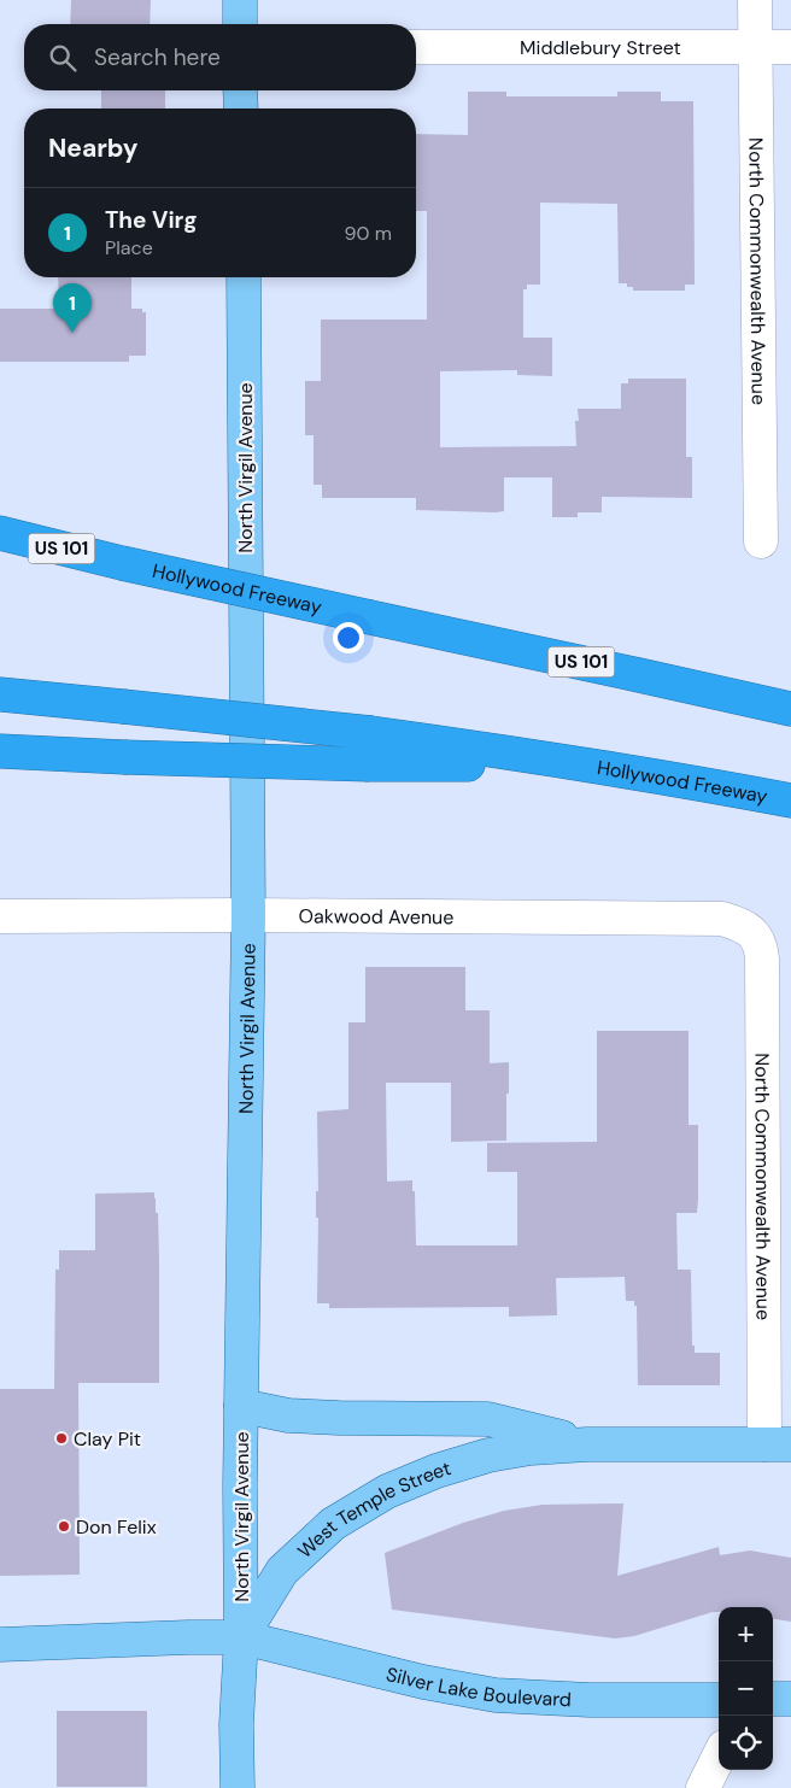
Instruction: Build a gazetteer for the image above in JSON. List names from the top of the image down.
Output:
{
  "streets": {
    "highway": ["US 101", "Hollywood Freeway"],
    "main road": ["North Virgil Avenue", "West Temple Street", "Silver Lake Boulevard"],
    "street": ["Middlebury Street", "North Commonwealth Avenue", "Oakwood Avenue"]
  },
  "crossings": [
    ["Middlebury Street", "North Commonwealth Avenue"],
    ["North Commonwealth Avenue", "Oakwood Avenue"],
    ["North Commonwealth Avenue", "West Temple Street"],
    ["North Virgil Avenue", "Oakwood Avenue"],
    ["North Virgil Avenue", "West Temple Street"],
    ["North Virgil Avenue", "Silver Lake Boulevard"],
    ["West Temple Street", "Silver Lake Boulevard"]
  ],
  "places": ["Clay Pit", "Don Felix"],
  "page": {
    "search": "Search here",
    "heading": "Nearby",
    "list": [
      {
        "mark": "1",
        "name": "The Virg",
        "note": "Place",
        "value": "90 m"
      }
    ],
    "pins": "1",
    "map_buttons": ["+", "−"]
  }
}
